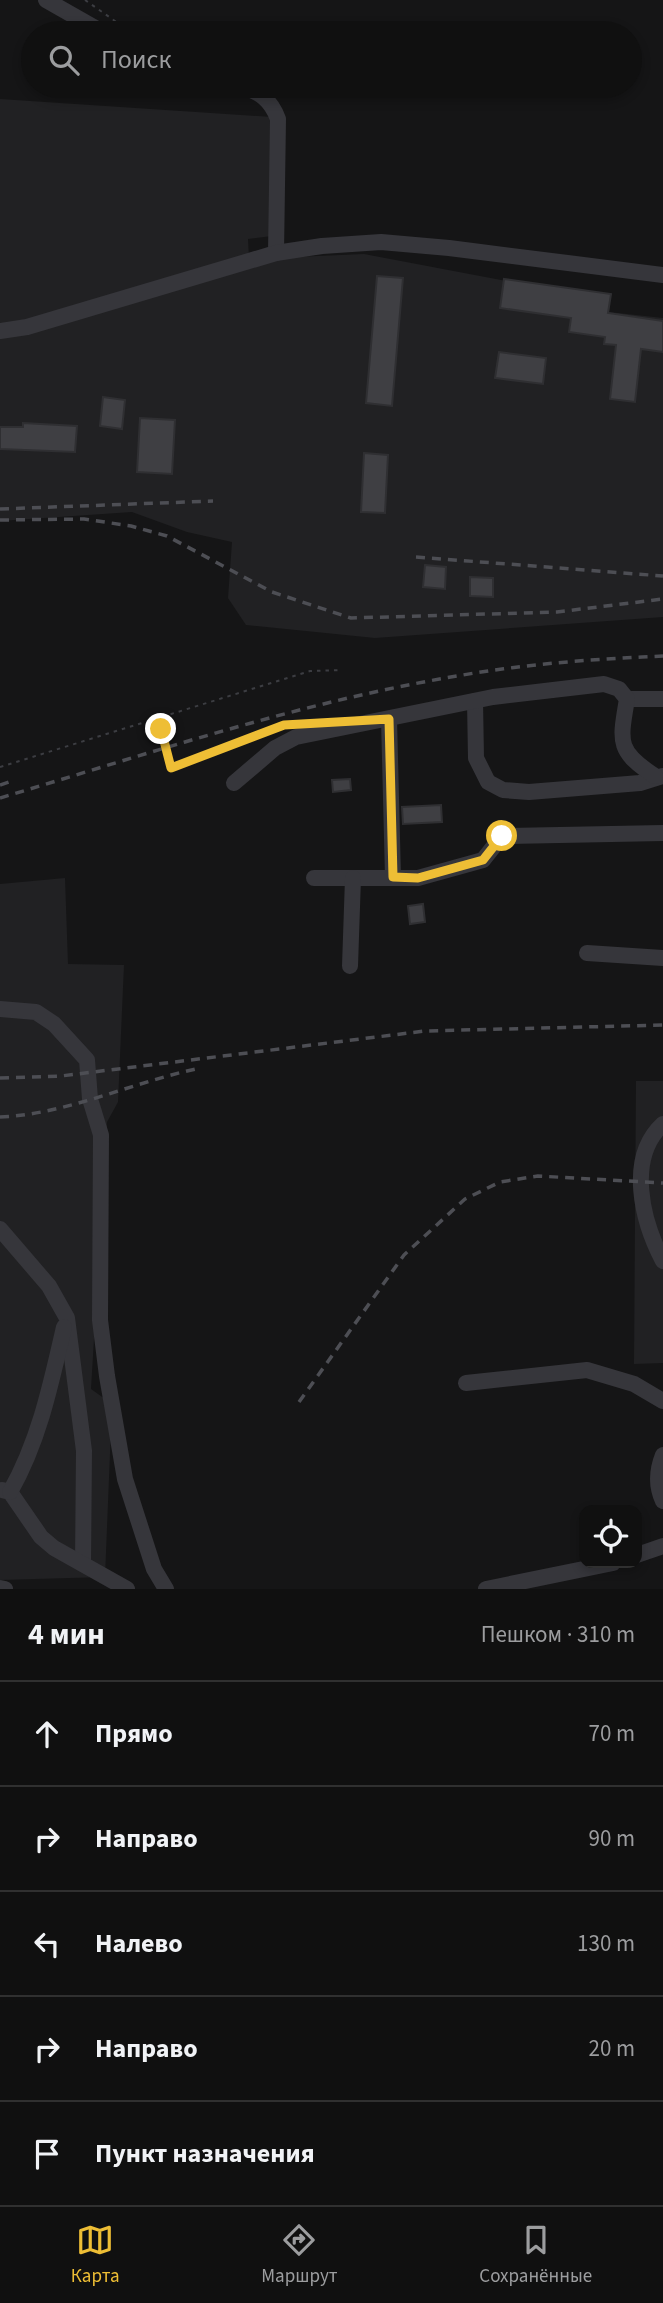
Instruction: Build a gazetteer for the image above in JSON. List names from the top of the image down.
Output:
{
  "page": {
    "search": "Поиск",
    "heading": ["4 мин", "Пешком · 310 m"],
    "list": [
      ["Прямо", "70 m"],
      ["Направо", "90 m"],
      ["Налево", "130 m"],
      ["Направо", "20 m"],
      "Пункт назначения"
    ],
    "nav": ["Карта", "Маршрут", "Сохранённые"]
  }
}
